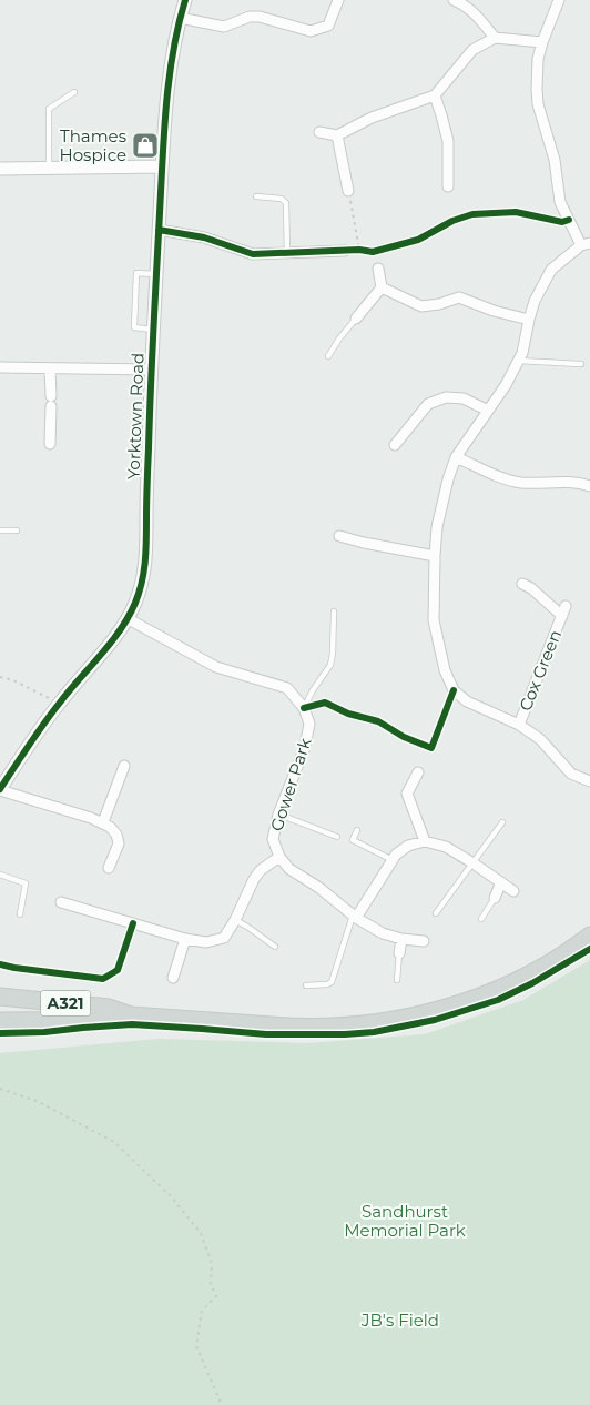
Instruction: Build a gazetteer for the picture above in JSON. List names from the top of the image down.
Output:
{
  "streets": {
    "main road": ["A321"],
    "street": ["Yorktown Road", "Cox Green", "Gower Park"]
  },
  "parks": ["Sandhurst Memorial Park", "JB's Field"],
  "places": {
    "shop": ["Thames Hospice"]
  }
}
